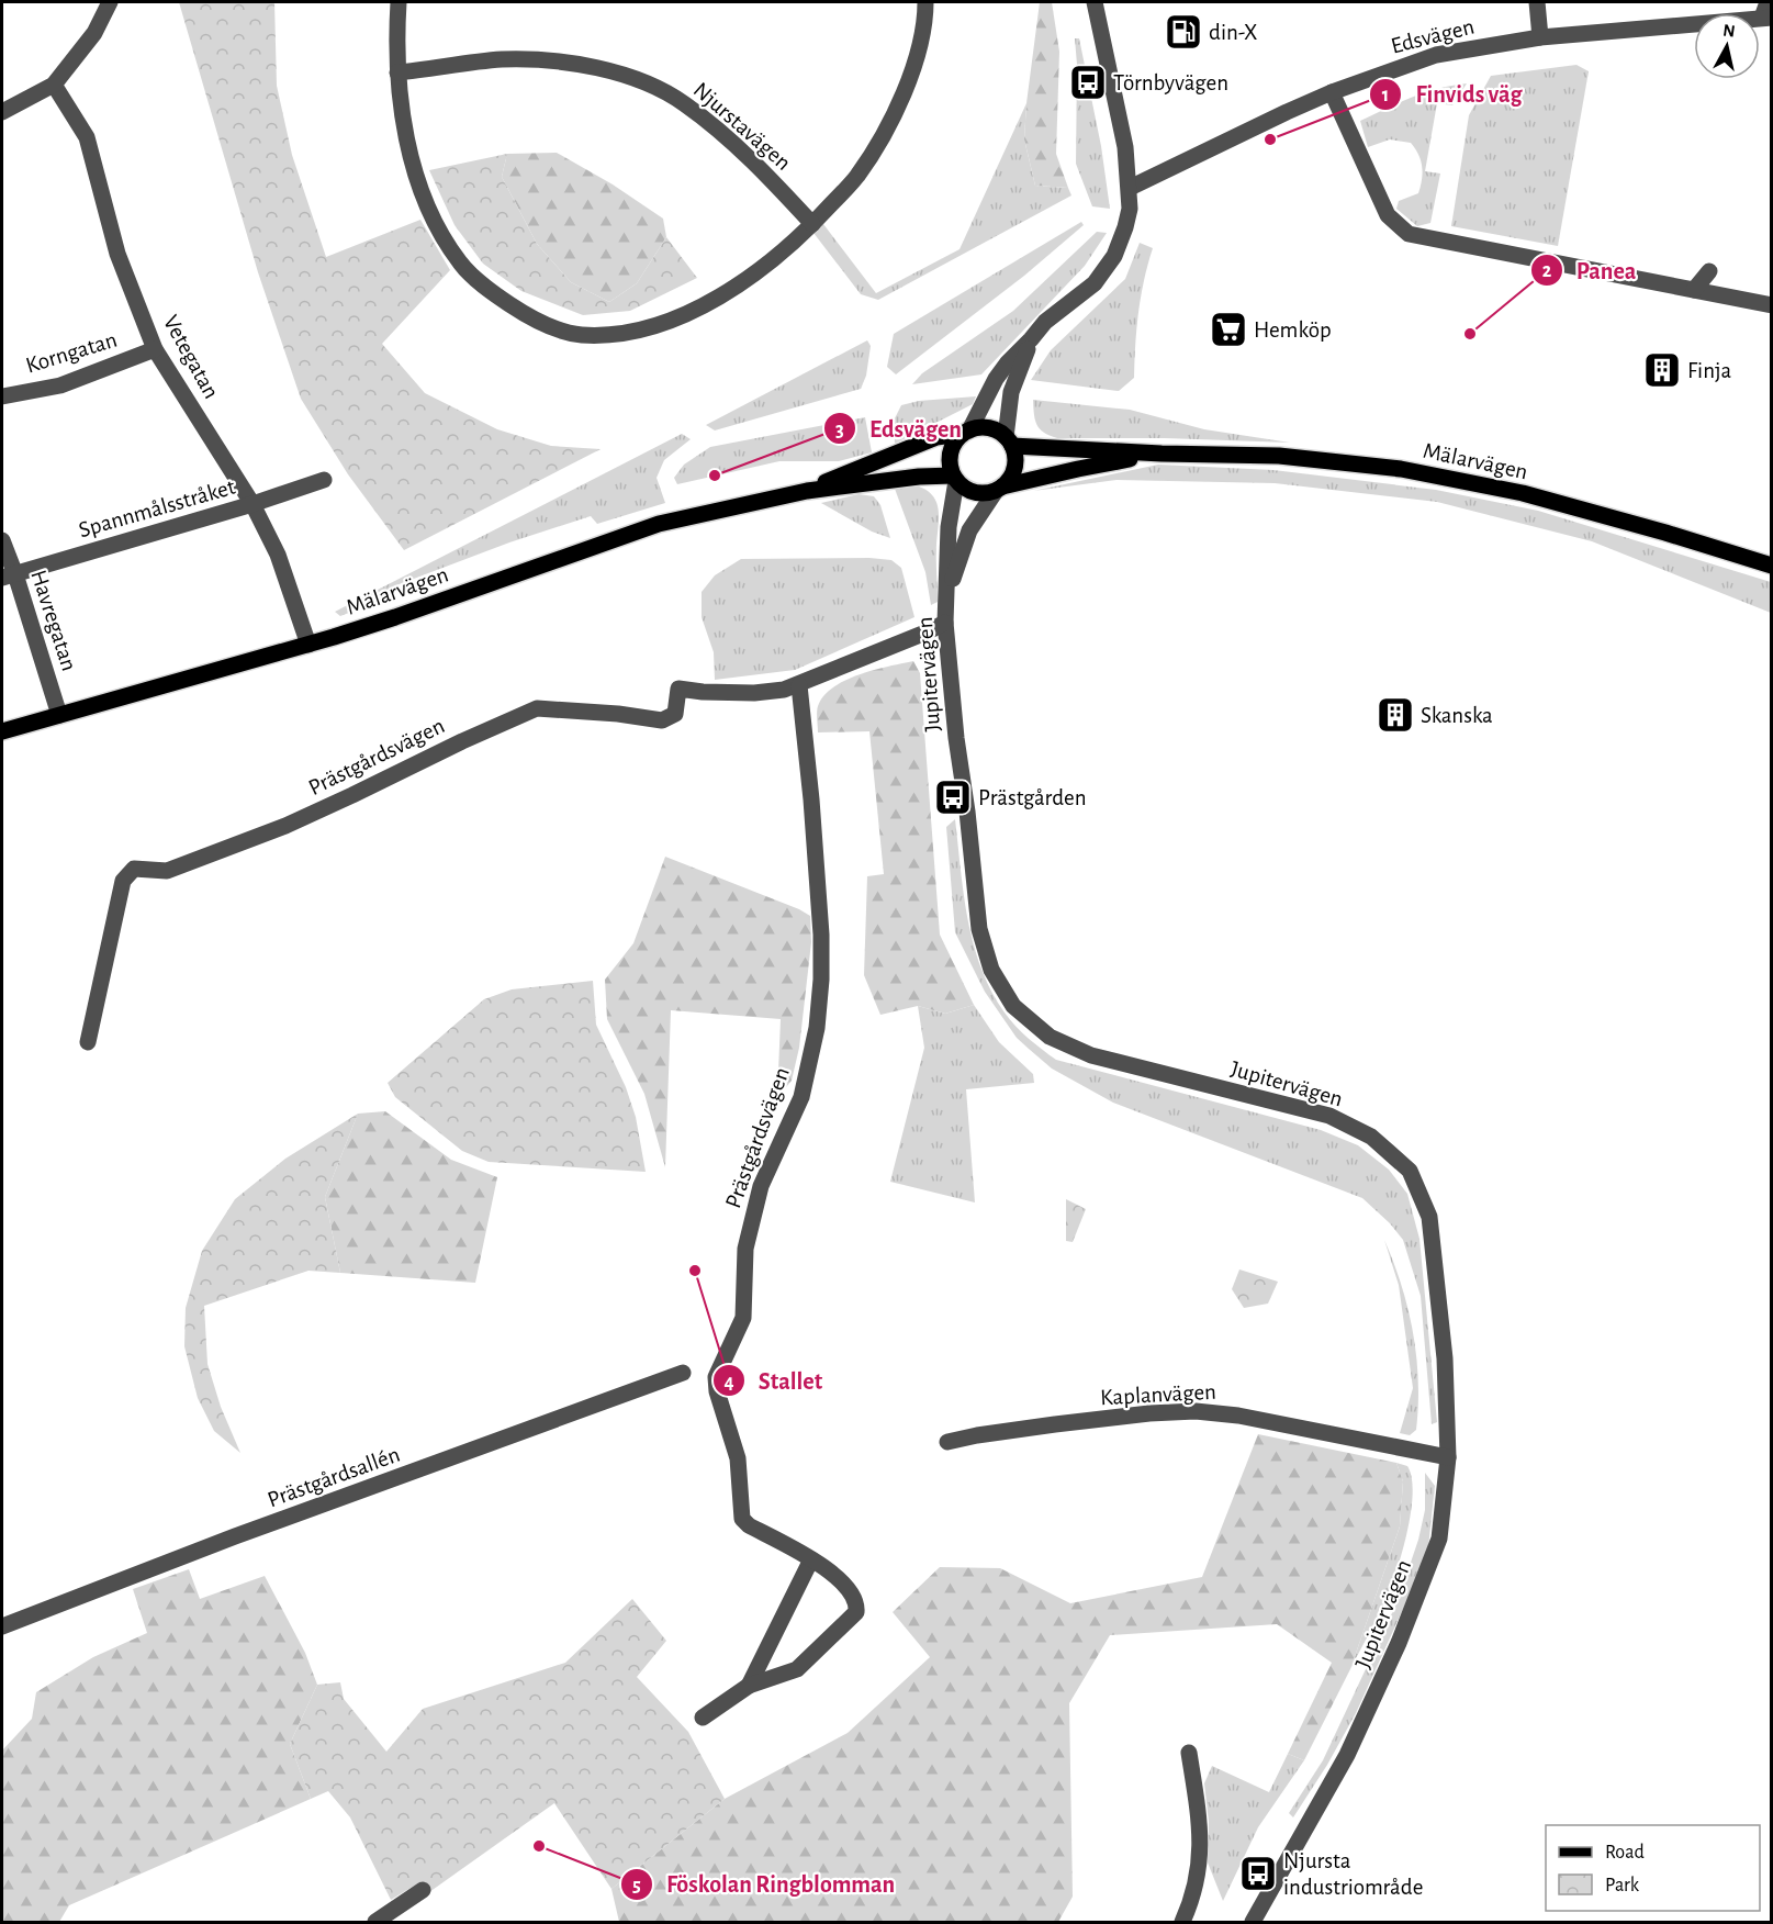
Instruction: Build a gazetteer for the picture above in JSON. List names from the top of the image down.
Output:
{
  "streets": {
    "main road": ["Mälarvägen"],
    "street": [
      "Edsvägen",
      "Njurstavägen",
      "Korngatan",
      "Vetegatan",
      "Spannmålsstråket",
      "Havregatan",
      "Jupitervägen",
      "Prästgårdsvägen",
      "Kaplanvägen",
      "Prästgårdsallén"
    ]
  },
  "crossings": [
    ["Korngatan", "Vetegatan"],
    ["Vetegatan", "Mälarvägen"],
    ["Vetegatan", "Spannmålsstråket"],
    ["Mälarvägen", "Havregatan"],
    ["Mälarvägen", "Jupitervägen"],
    ["Spannmålsstråket", "Havregatan"],
    ["Jupitervägen", "Prästgårdsvägen"],
    ["Jupitervägen", "Kaplanvägen"]
  ],
  "places": {
    "fuel station": ["din-X"],
    "bus stop": ["Törnbyvägen", "Prästgården", "Njursta industriområde"],
    "other": [
      "Finvids väg",
      "Panea",
      "Edsvägen",
      "Stallet",
      "Föskolan Ringblomman"
    ],
    "supermarket": ["Hemköp"],
    "building": ["Finja", "Skanska"]
  },
  "legend": ["Road", "Park"],
  "north": "top"
}
